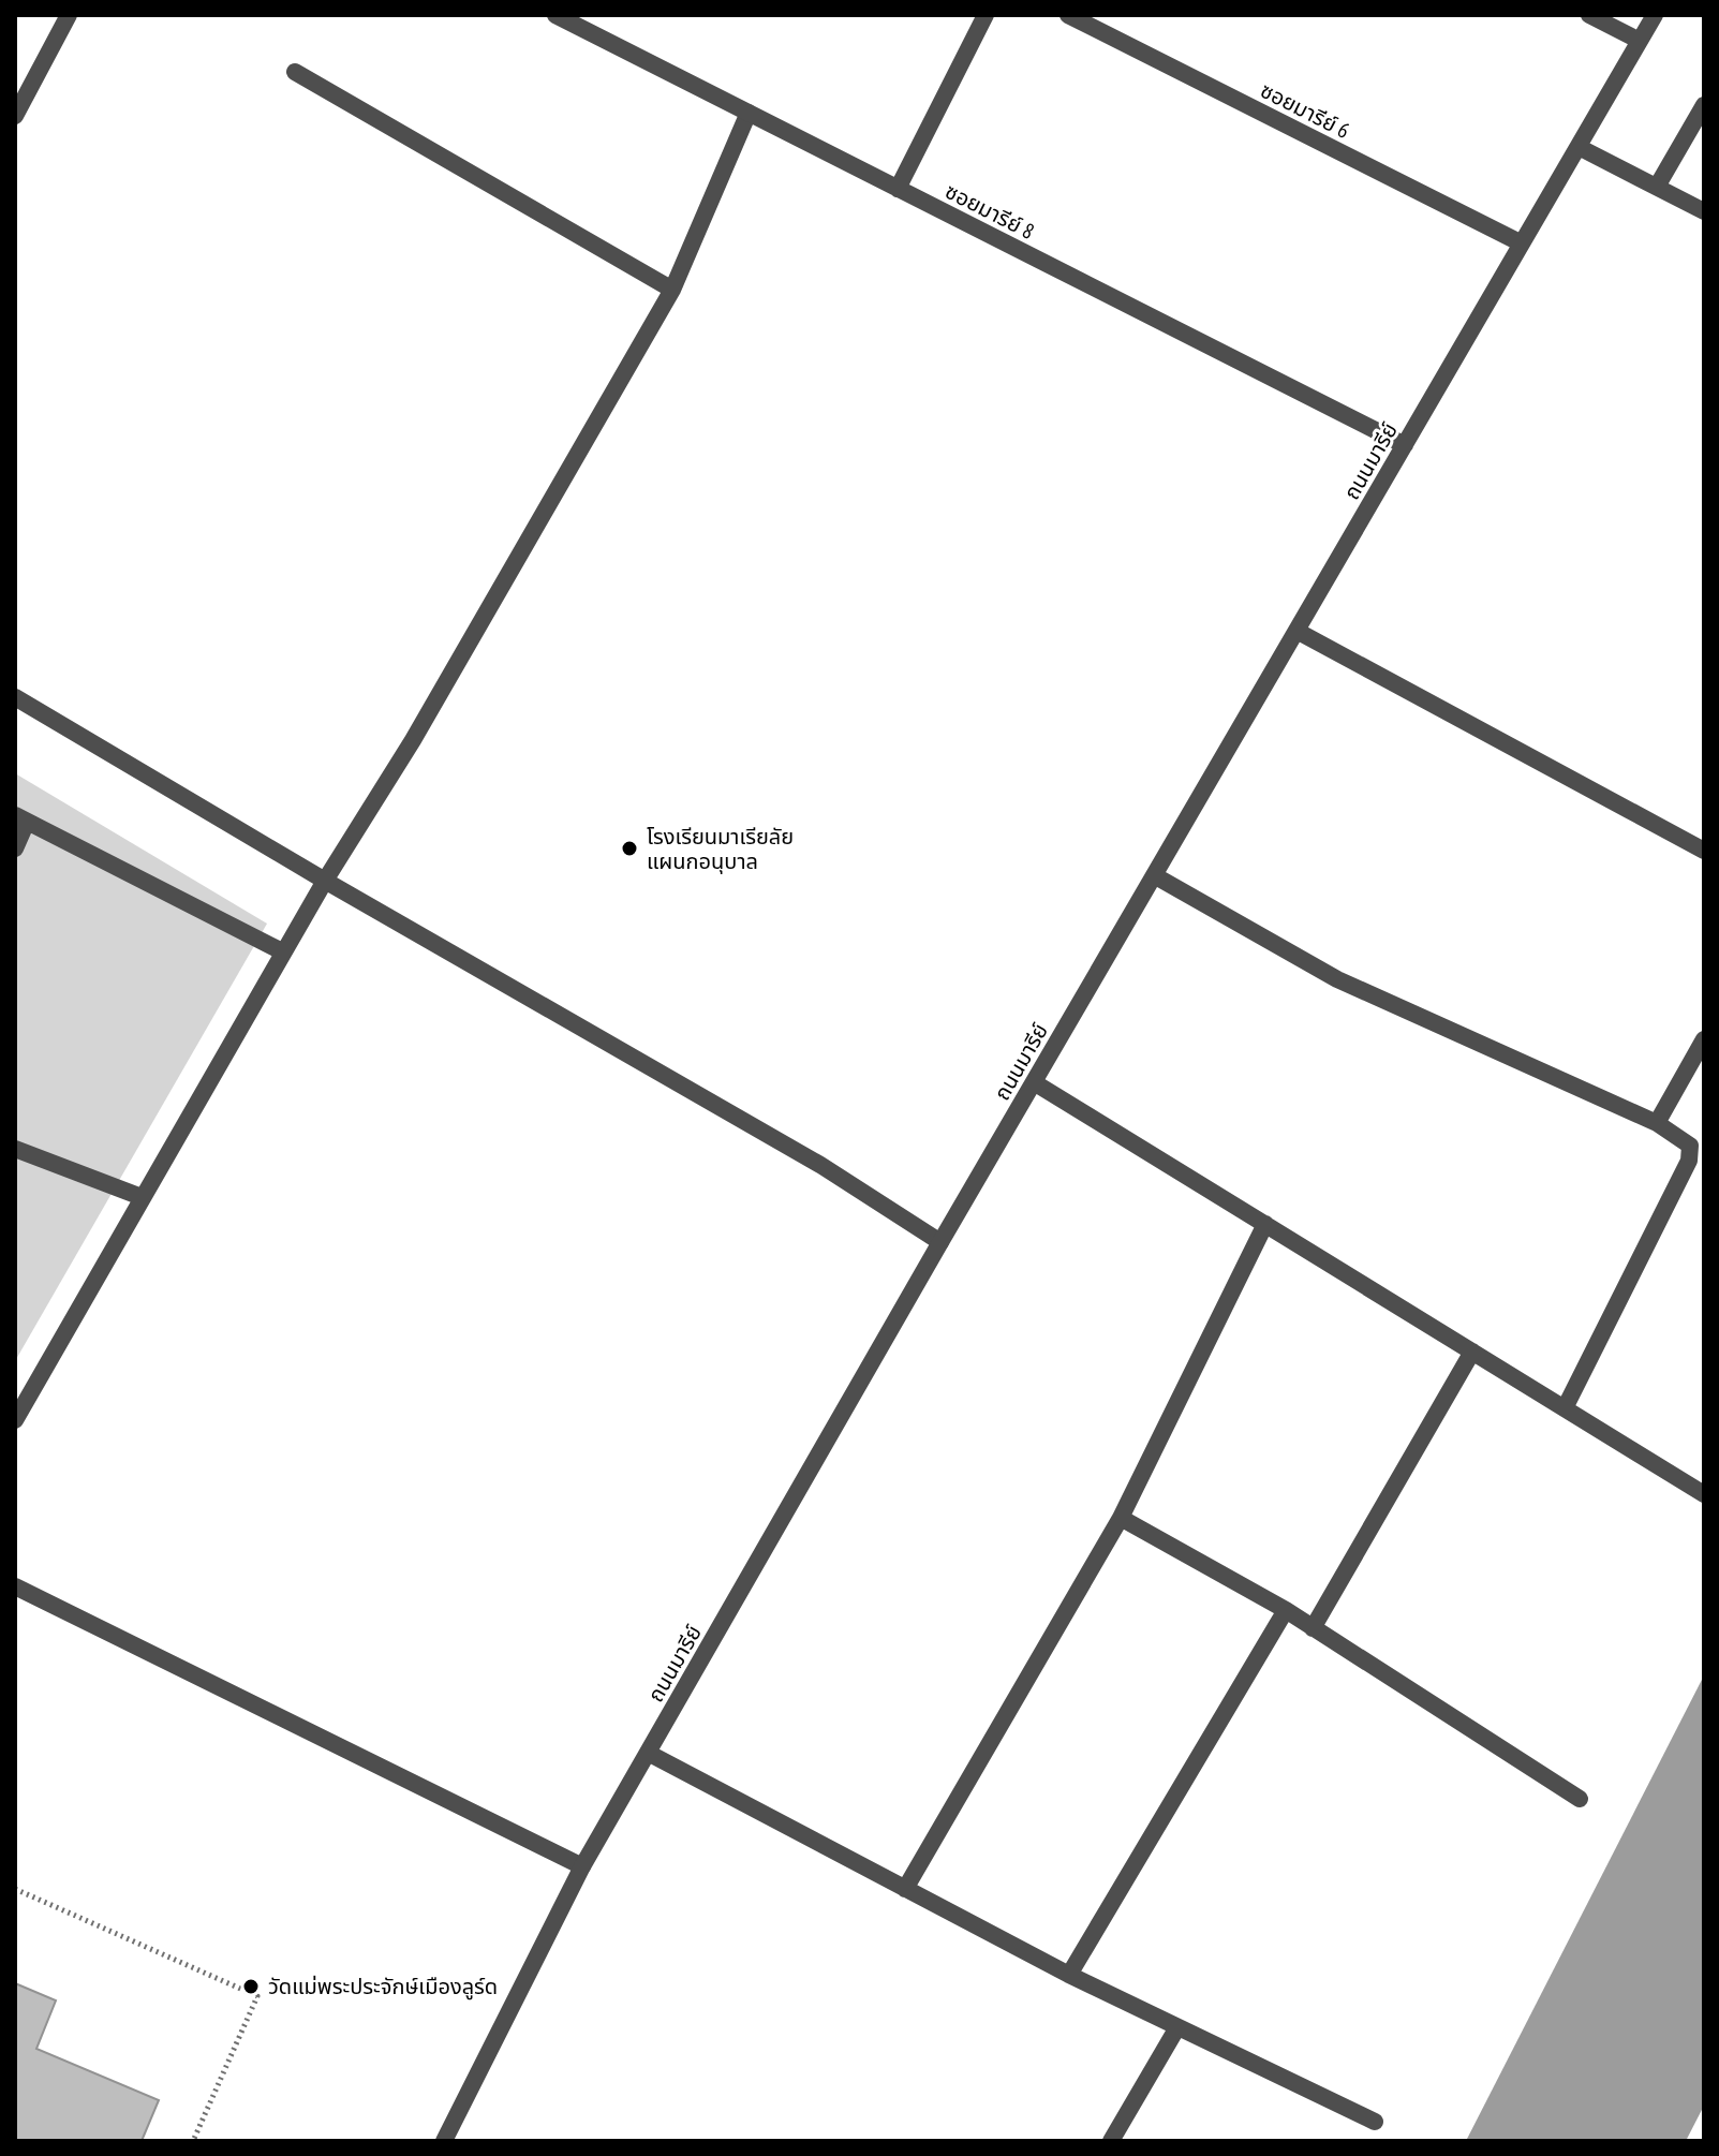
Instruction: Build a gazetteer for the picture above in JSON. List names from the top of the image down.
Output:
{
  "streets": {
    "street": ["ซอยมารีย์ 6", "ซอยมารีย์ 8", "ถนนมารีย์"]
  },
  "crossings": [
    ["ซอยมารีย์ 6", "ถนนมารีย์"],
    ["ซอยมารีย์ 8", "ถนนมารีย์"]
  ],
  "places": ["โรงเรียนมาเรียลัย แผนกอนุบาล", "วัดแม่พระประจักษ์เมืองลูร์ด"]
}
